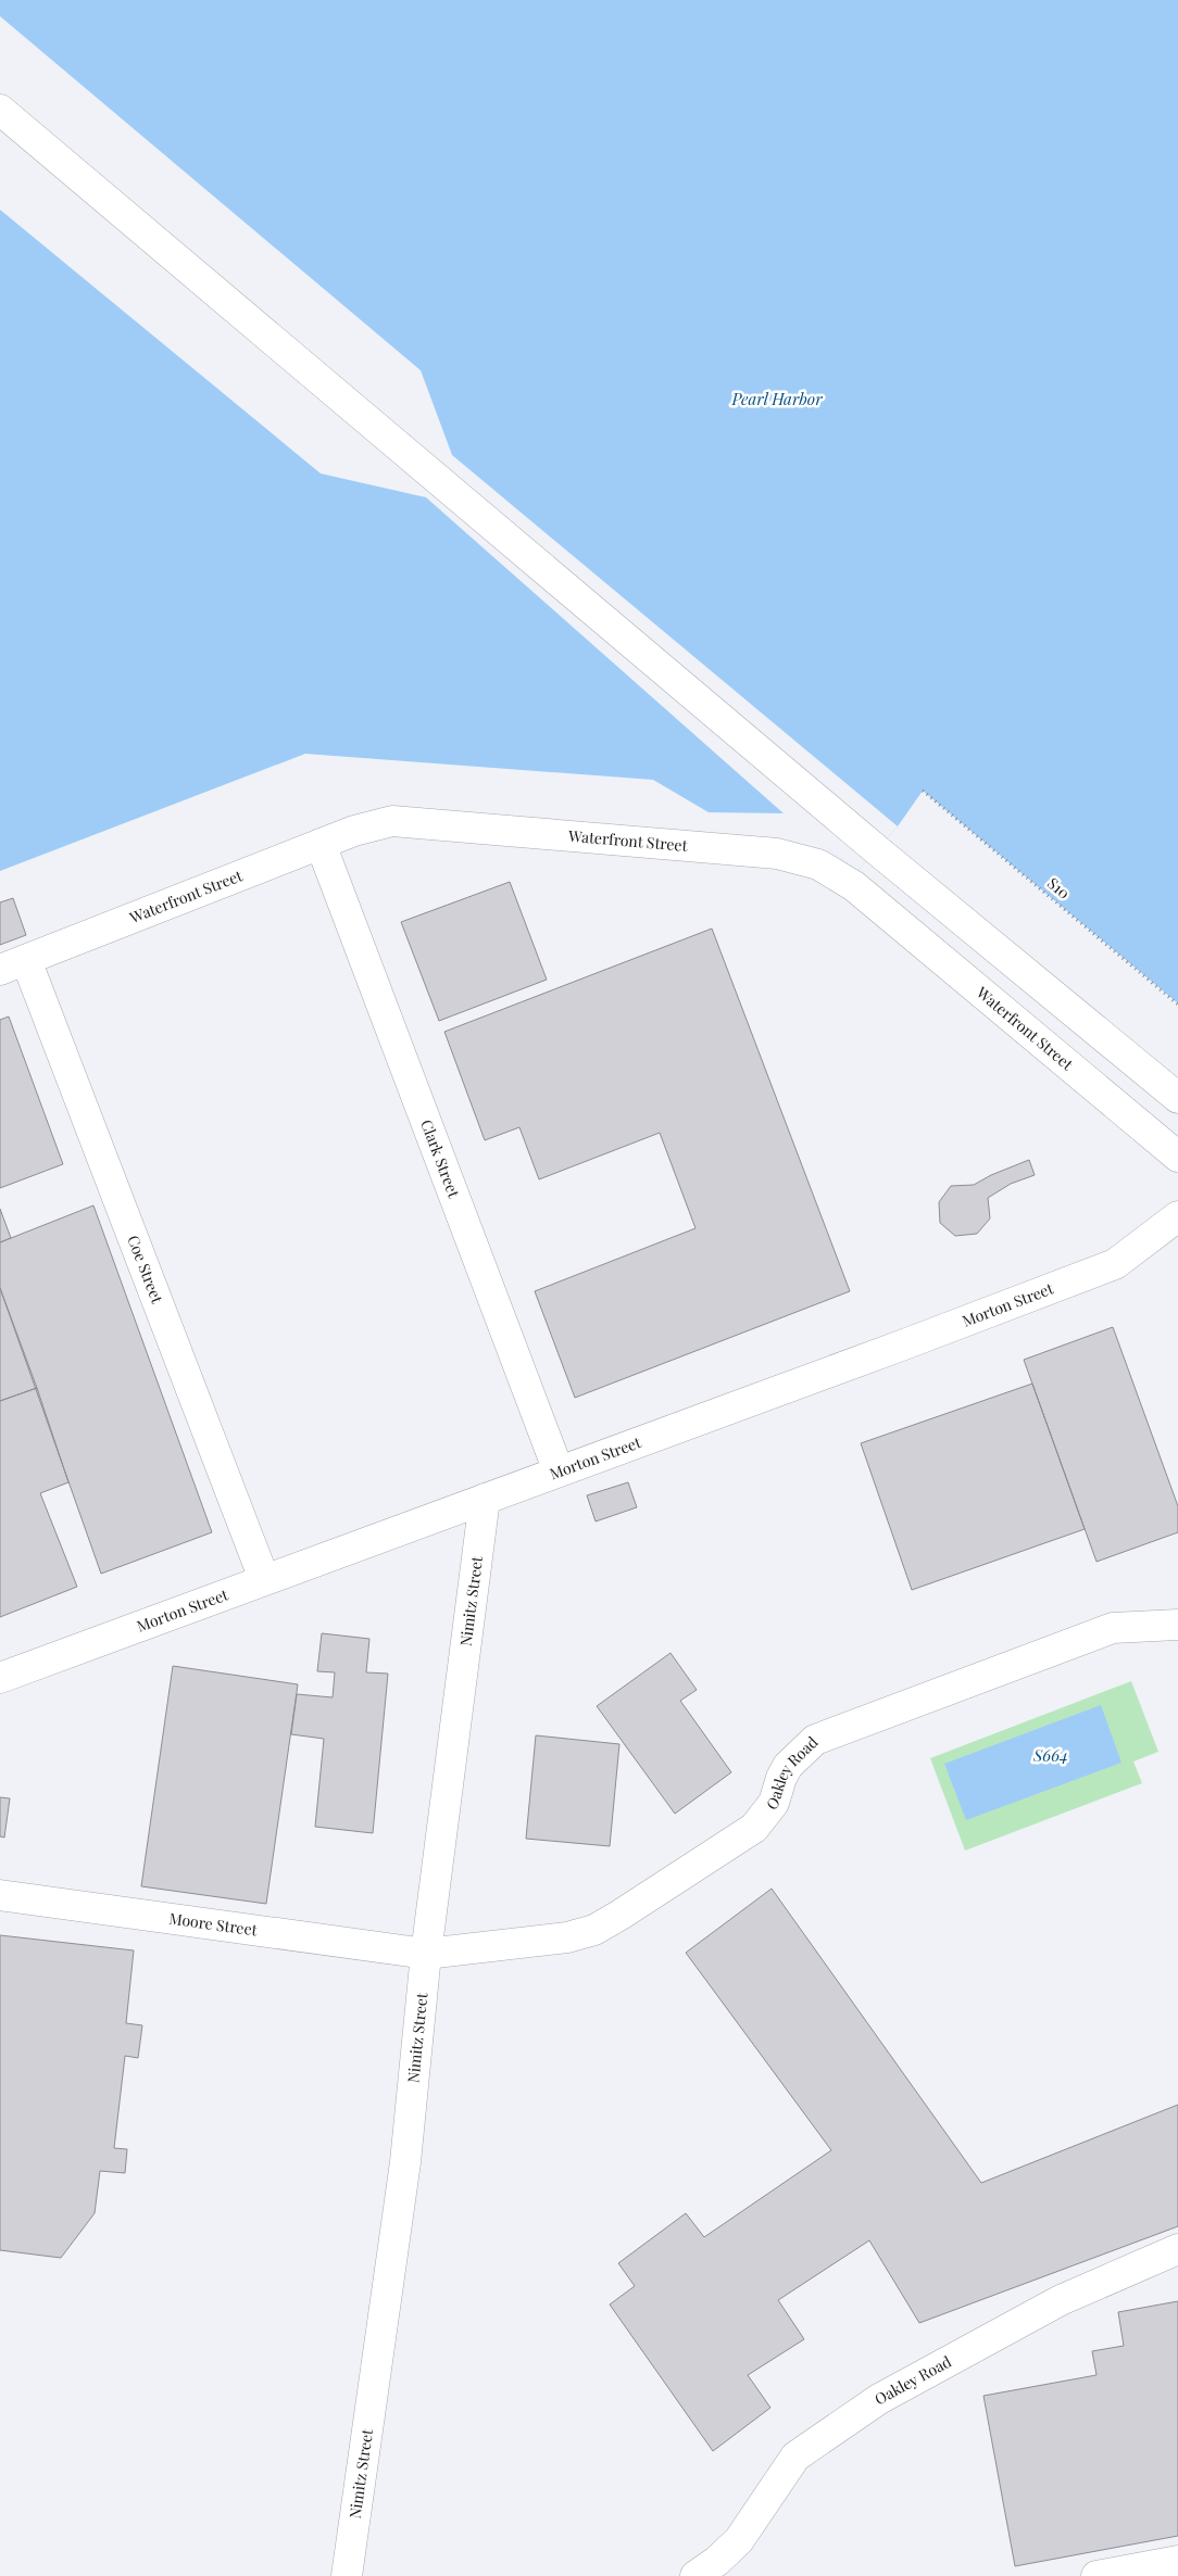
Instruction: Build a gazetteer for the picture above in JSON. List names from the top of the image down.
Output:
{
  "streets": {
    "lane": [
      "Waterfront Street",
      "Clark Street",
      "Coe Street",
      "Morton Street",
      "Nimitz Street",
      "Oakley Road",
      "Moore Street"
    ],
    "path": ["S10"]
  },
  "crossings": [
    ["Waterfront Street", "Clark Street"],
    ["Waterfront Street", "Coe Street"],
    ["Clark Street", "Morton Street"],
    ["Coe Street", "Morton Street"],
    ["Morton Street", "Nimitz Street"],
    ["Nimitz Street", "Oakley Road"],
    ["Nimitz Street", "Moore Street"],
    ["Oakley Road", "Moore Street"]
  ],
  "water": ["Pearl Harbor", "S664"]
}
